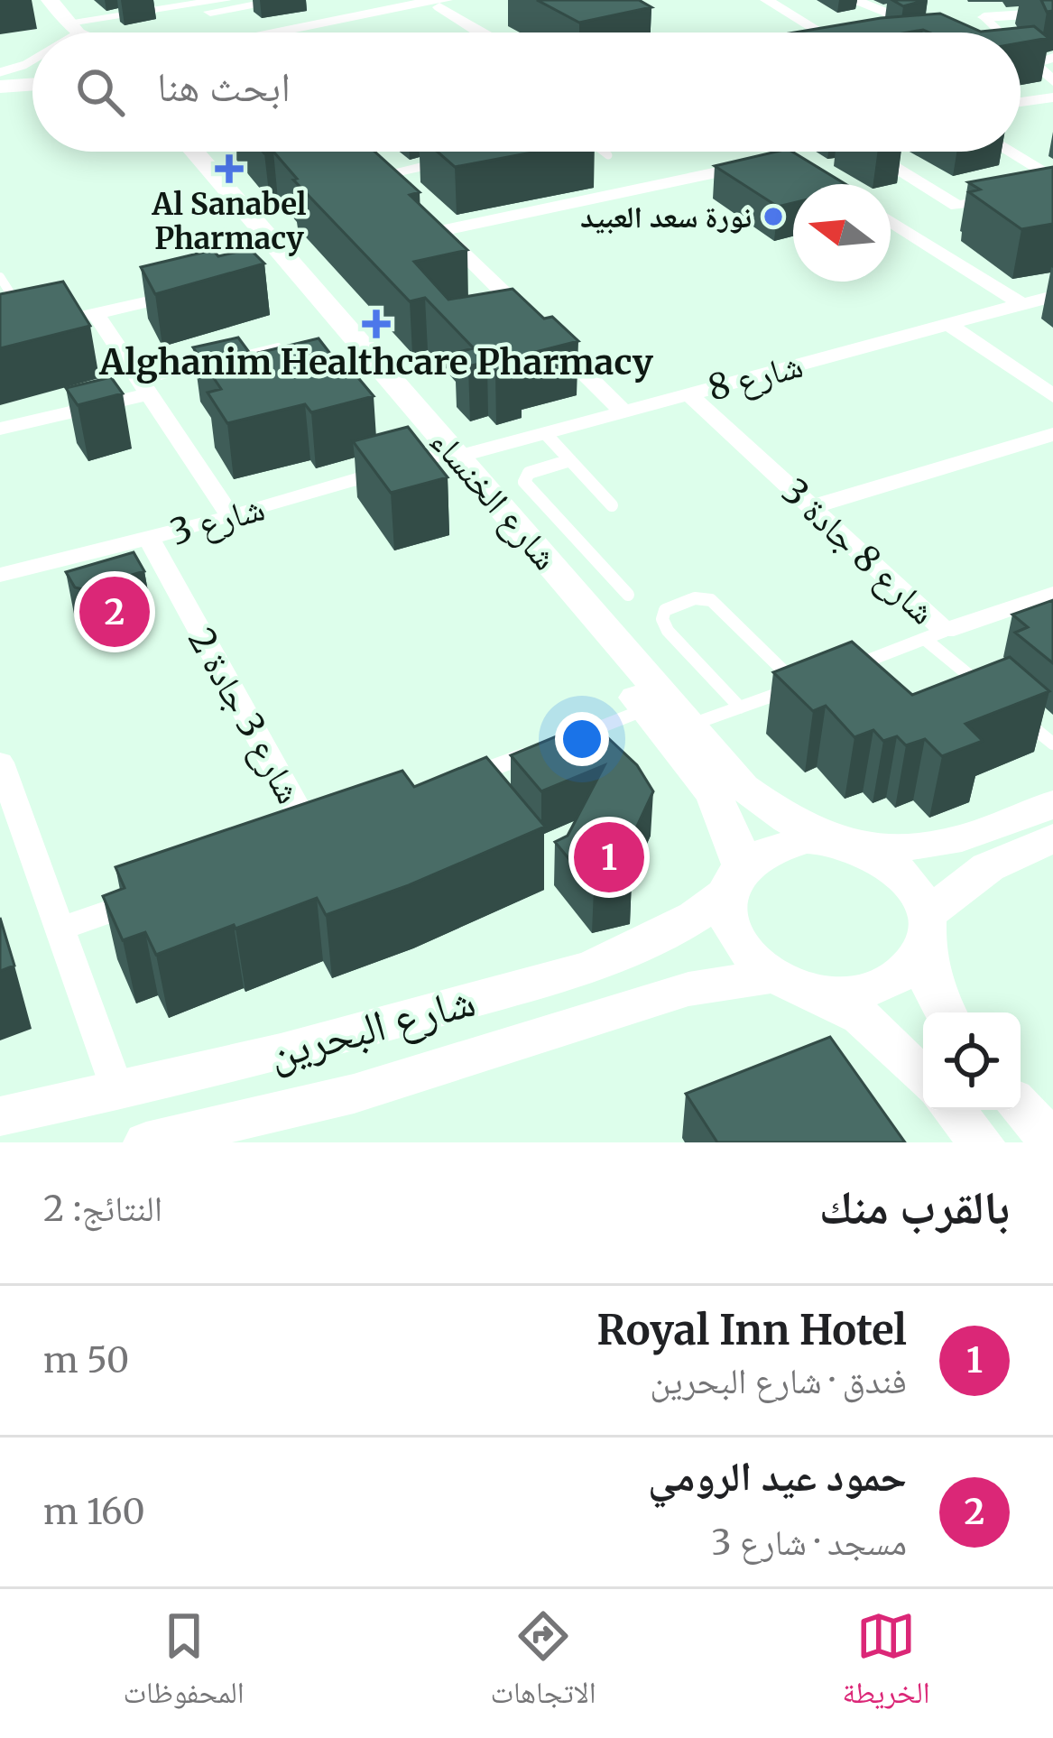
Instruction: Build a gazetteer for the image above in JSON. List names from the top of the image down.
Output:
{
  "streets": {
    "street": [
      "شارع 8",
      "شارع الخنساء",
      "شارع 3",
      "شارع 8 جادة 3",
      "شارع 3 جادة 2",
      "شارع البحرين"
    ]
  },
  "crossings": [
    ["شارع 8", "شارع الخنساء"],
    ["شارع 8", "شارع 3"],
    ["شارع 8", "شارع 8 جادة 3"],
    ["شارع الخنساء", "شارع 3"],
    ["شارع الخنساء", "شارع البحرين"],
    ["شارع 3", "شارع 3 جادة 2"]
  ],
  "places": {
    "health": ["Al Sanabel Pharmacy", "Alghanim Healthcare Pharmacy"],
    "other": ["نورة سعد العبيد"]
  },
  "north": "left",
  "page": {
    "search": "ابحث هنا",
    "pins": ["2", "1"],
    "heading": ["بالقرب منك", "النتائج: 2"],
    "list": [
      {
        "mark": "1",
        "name": "Royal Inn Hotel",
        "note": "فندق · شارع البحرين",
        "value": "50 m"
      },
      {
        "mark": "2",
        "name": "حمود عيد الرومي",
        "note": "مسجد · شارع 3",
        "value": "160 m"
      }
    ],
    "nav": ["الخريطة", "الاتجاهات", "المحفوظات"]
  }
}
